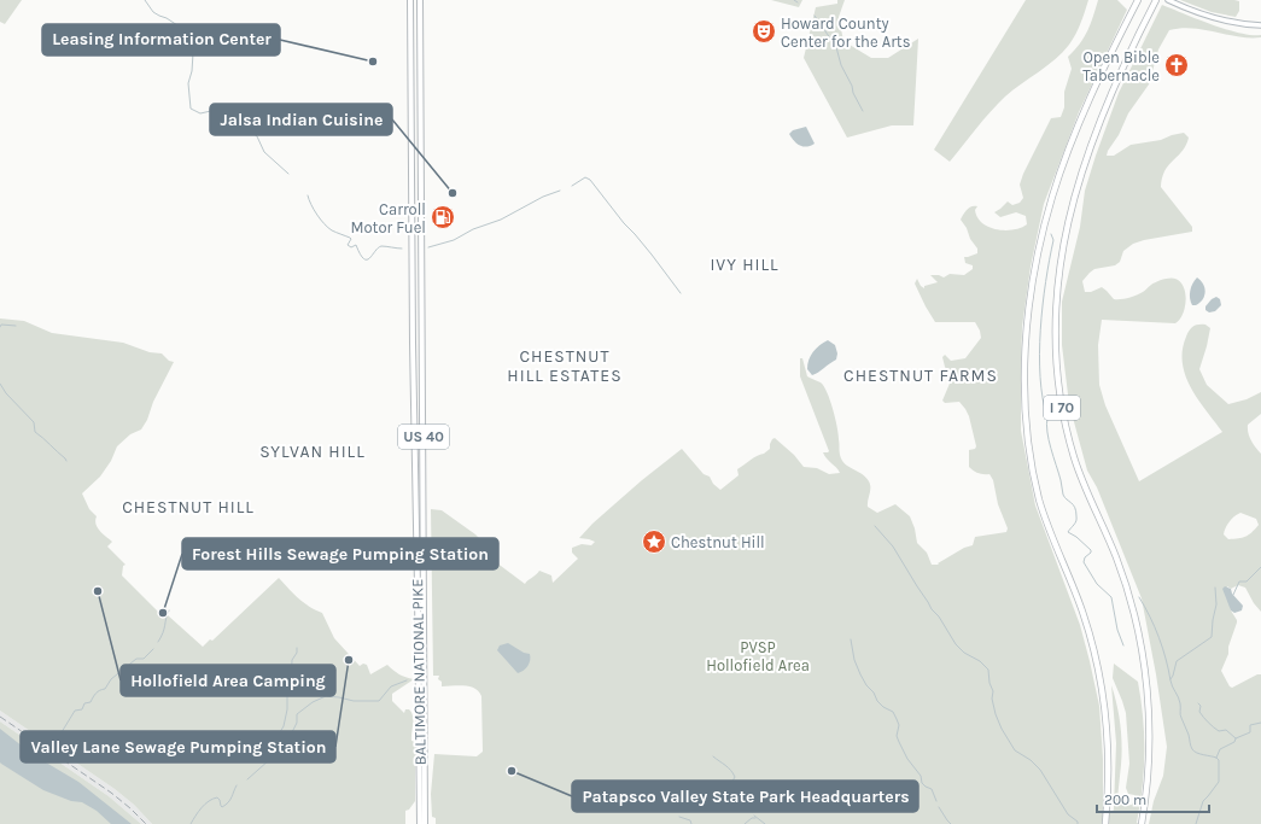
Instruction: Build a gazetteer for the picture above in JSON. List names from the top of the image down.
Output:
{
  "streets": {
    "highway": ["I 70"],
    "main road": ["US 40", "BALTIMORE NATIONAL PIKE"]
  },
  "districts": [
    "IVY HILL",
    "CHESTNUT HILL ESTATES",
    "CHESTNUT FARMS",
    "SYLVAN HILL",
    "CHESTNUT HILL"
  ],
  "parks": ["PVSP Hollofield Area"],
  "places": {
    "theatre": ["Howard County Center for the Arts"],
    "other": [
      "Leasing Information Center",
      "Jalsa Indian Cuisine",
      "Hollofield Area Camping",
      "Forest Hills Sewage Pumping Station",
      "Valley Lane Sewage Pumping Station",
      "Patapsco Valley State Park Headquarters"
    ],
    "church": ["Open Bible Tabernacle"],
    "fuel station": ["Carroll Motor Fuel"],
    "place": ["Chestnut Hill"]
  },
  "scale_bar": "200 m"
}
